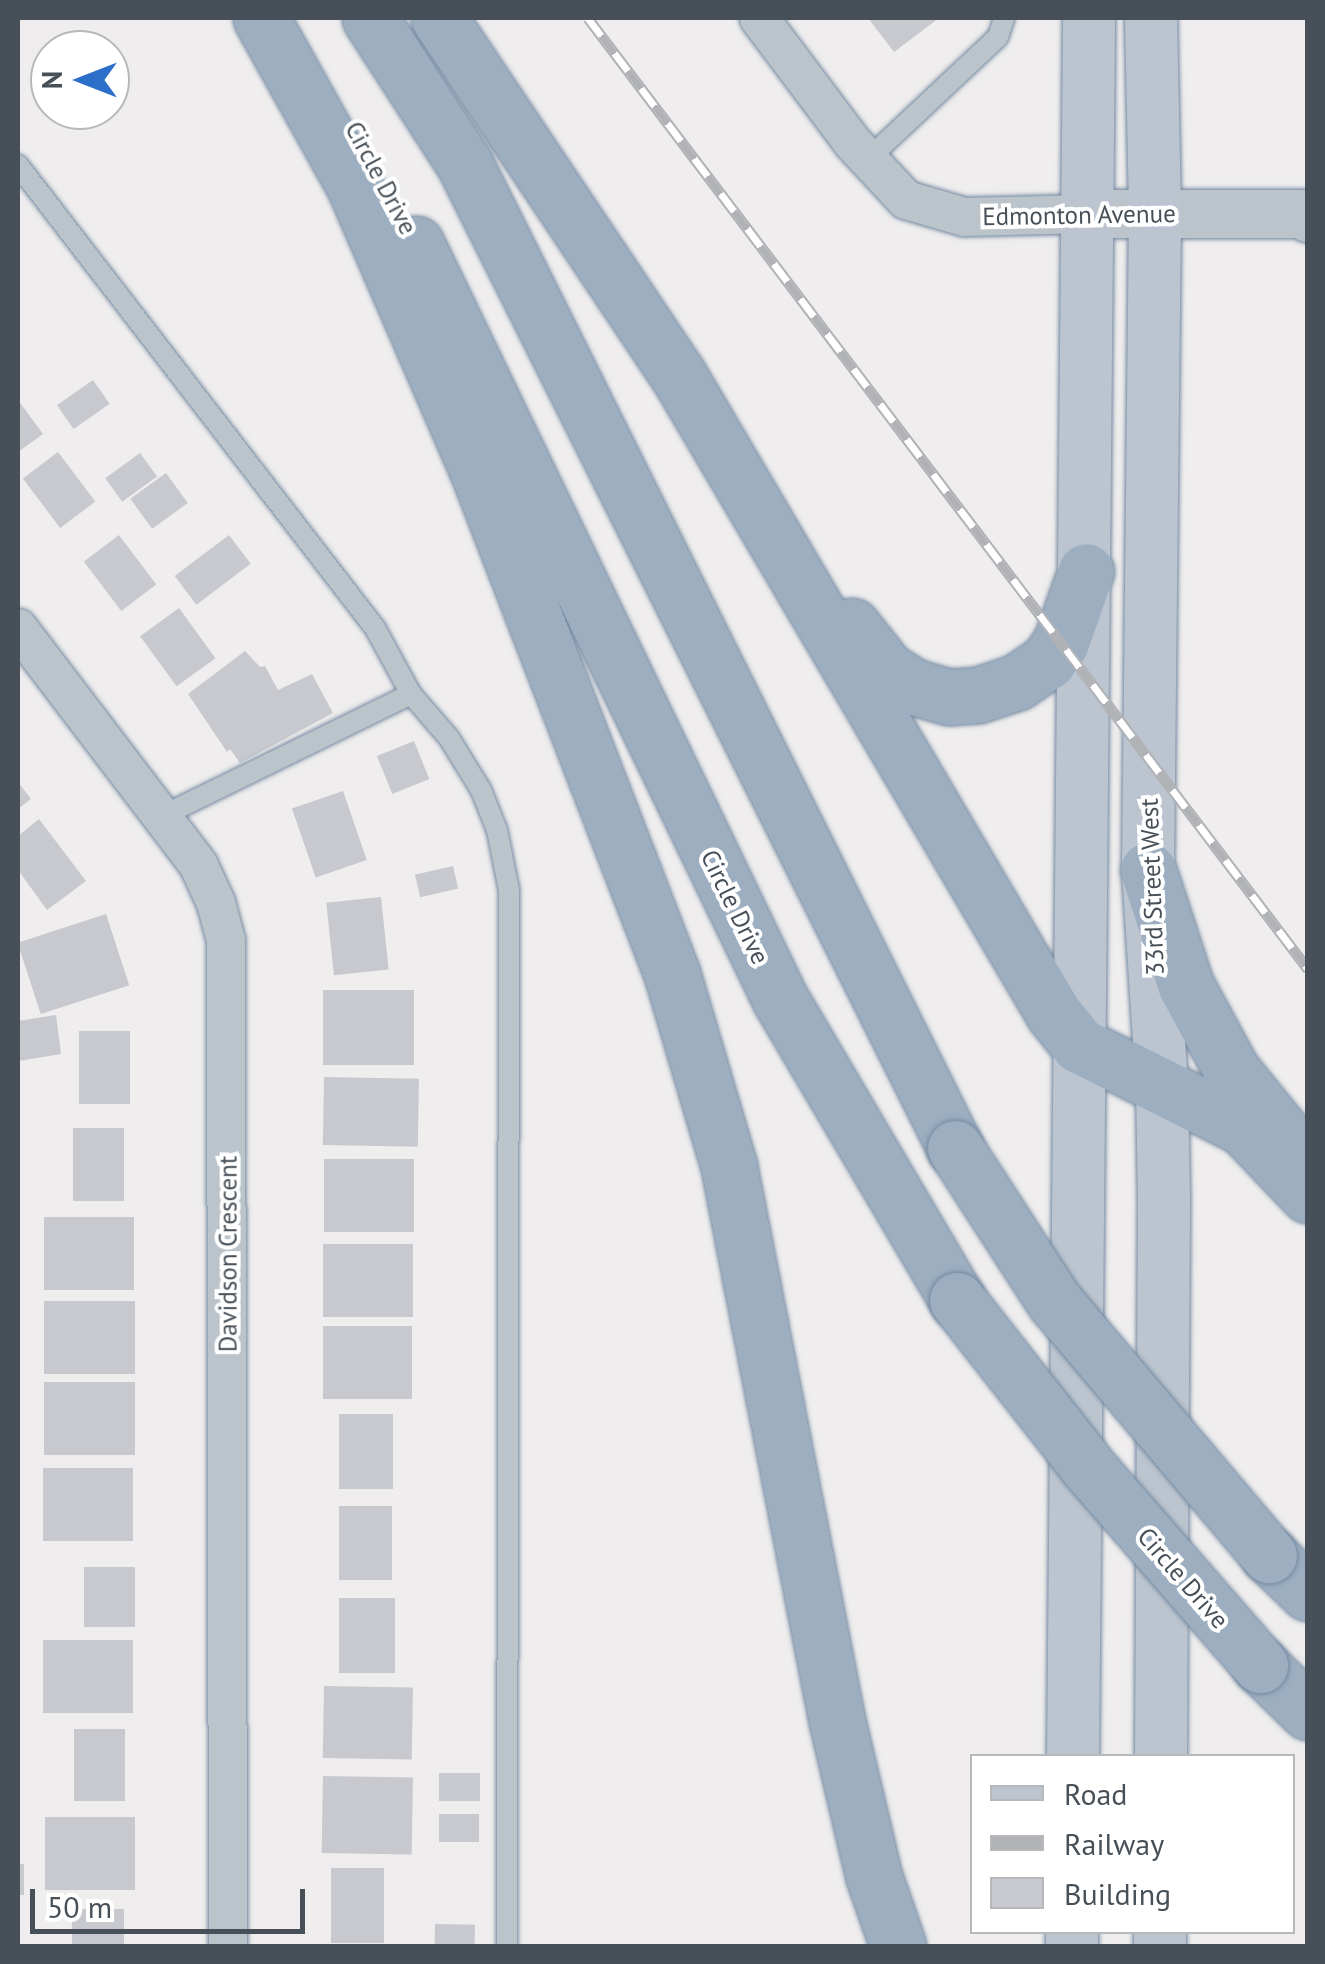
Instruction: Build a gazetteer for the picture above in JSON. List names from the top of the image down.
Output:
{
  "streets": {
    "highway": ["Circle Drive"],
    "main road": ["33rd Street West"],
    "street": ["Edmonton Avenue", "Davidson Crescent"]
  },
  "crossings": [
    ["Edmonton Avenue", "33rd Street West"]
  ],
  "legend": ["Road", "Railway", "Building"],
  "scale_bar": "50 m",
  "north": "left"
}
